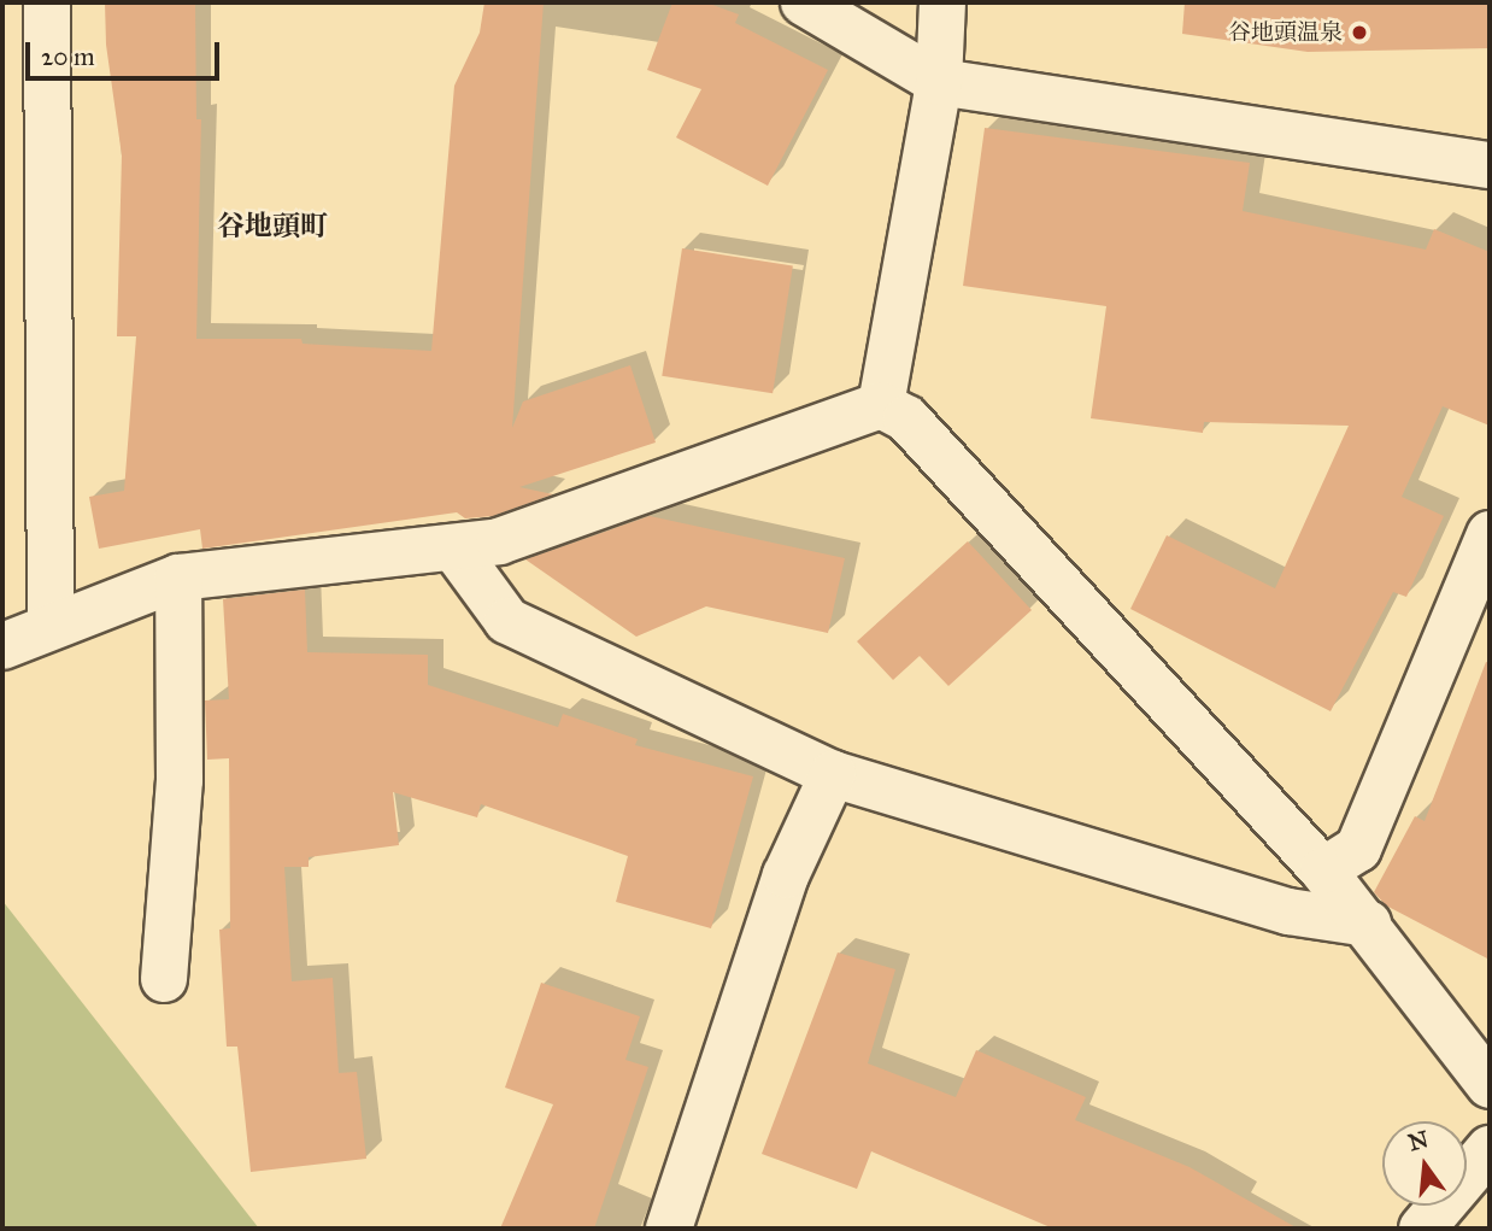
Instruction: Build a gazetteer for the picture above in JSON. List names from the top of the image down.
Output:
{
  "districts": ["谷地頭町"],
  "places": ["谷地頭温泉"],
  "scale_bar": "20 m",
  "north": "top"
}
